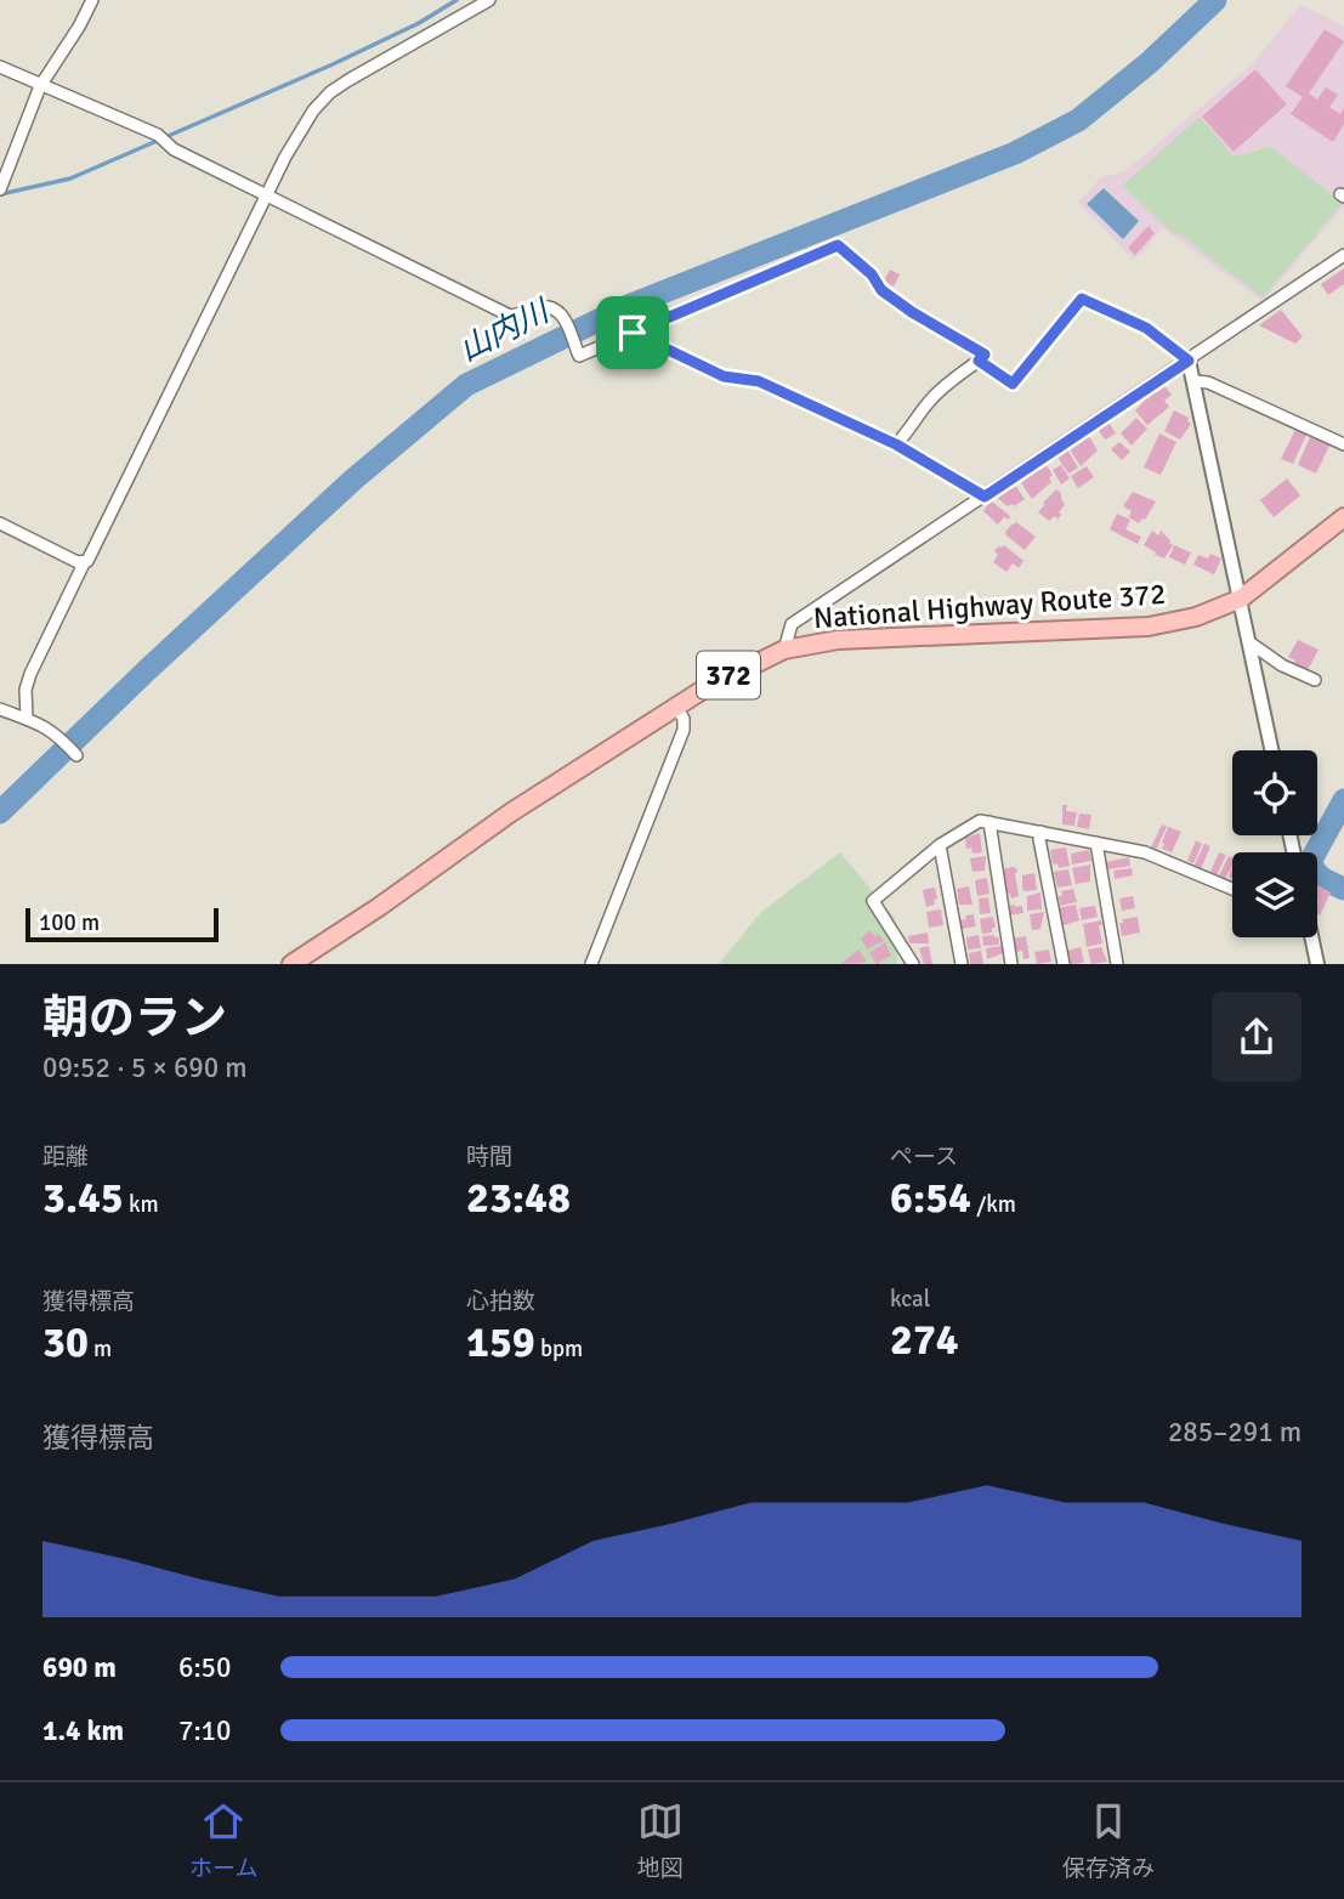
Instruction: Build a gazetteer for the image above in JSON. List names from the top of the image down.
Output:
{
  "streets": {
    "highway": ["National Highway Route 372", "372"]
  },
  "water": ["山内川"],
  "scale_bar": "100 m",
  "page": {
    "scale": "100 m",
    "heading": ["朝のラン", "09:52 · 5 × 690 m"],
    "stats": [
      ["距離", "3.45 km"],
      ["時間", "23:48"],
      ["ペース", "6:54 /km"],
      ["獲得標高", "30 m"],
      ["心拍数", "159 bpm"],
      ["kcal", "274"]
    ],
    "chart": ["獲得標高", "285–291 m"],
    "list": [
      {
        "name": "690 m",
        "note": "6:50"
      },
      {
        "name": "1.4 km",
        "note": "7:10"
      }
    ],
    "tabs": ["ホーム", "地図", "保存済み"]
  }
}
